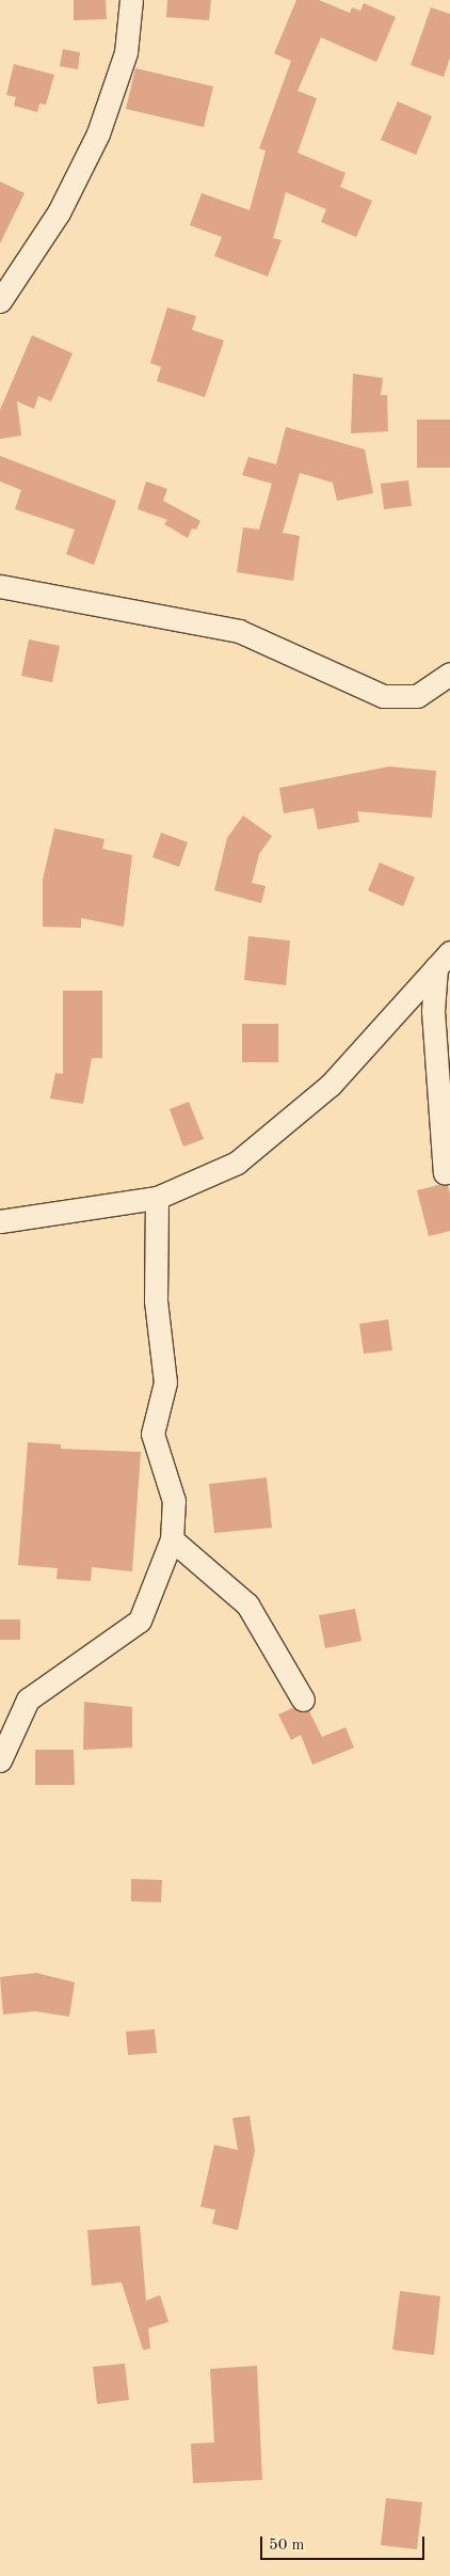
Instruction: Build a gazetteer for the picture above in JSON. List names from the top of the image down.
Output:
{
  "scale_bar": "50 m"
}
